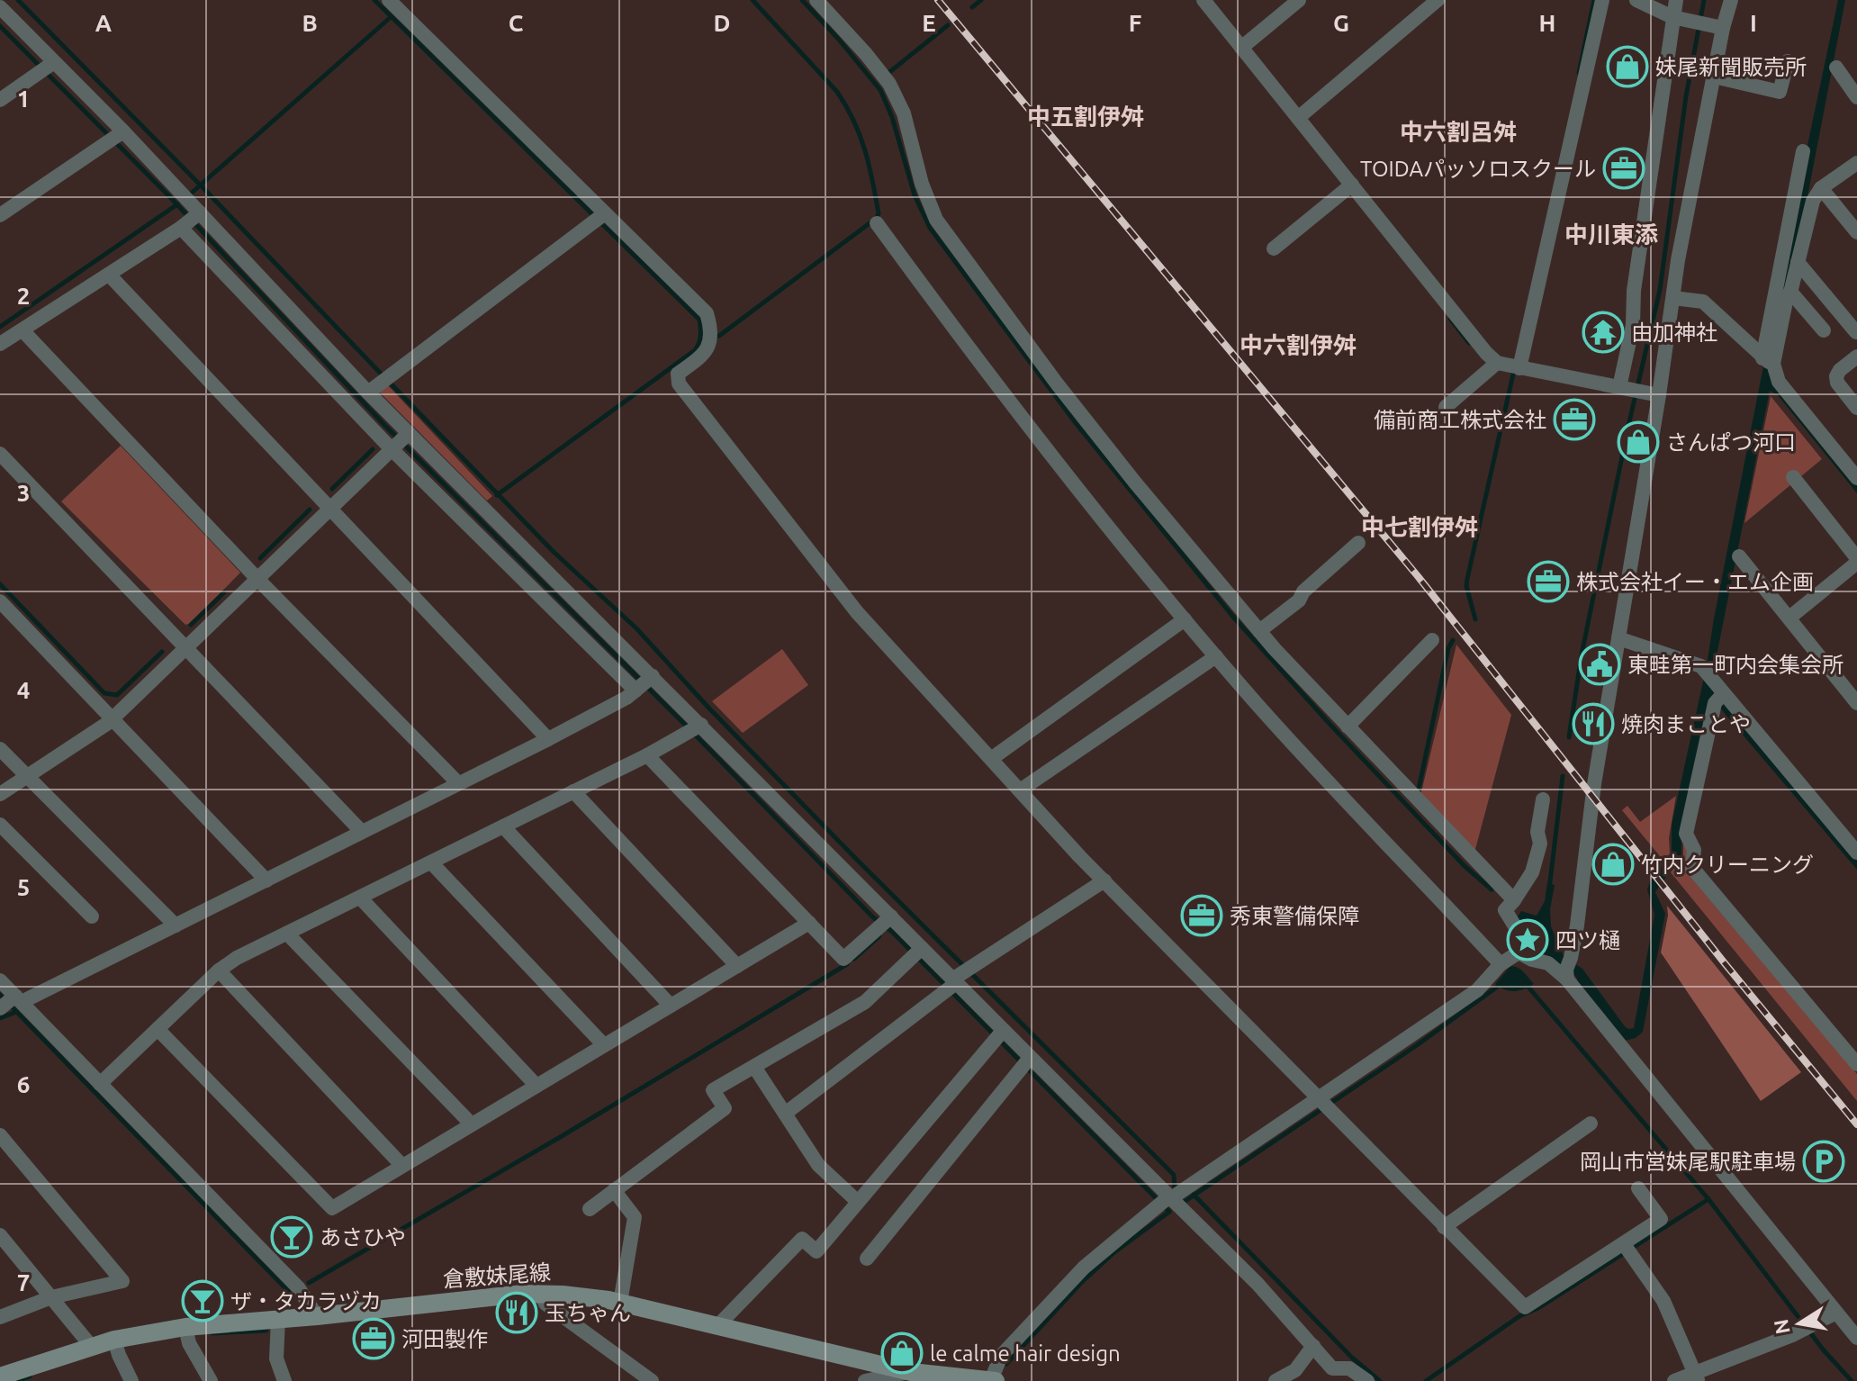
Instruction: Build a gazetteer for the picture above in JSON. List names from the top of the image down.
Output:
{
  "streets": {
    "main road": ["倉敷妹尾線"]
  },
  "districts": [
    "中五割伊舛",
    "中六割呂舛",
    "中川東添",
    "中六割伊舛",
    "中七割伊舛"
  ],
  "places": {
    "shop": [
      "妹尾新聞販売所",
      "さんぱつ河口",
      "竹内クリーニング",
      "le calme hair design"
    ],
    "office": [
      "TOIDAパッソロスクール",
      "備前商工株式会社",
      "株式会社イー・エム企画",
      "秀東警備保障",
      "河田製作"
    ],
    "temple": ["由加神社"],
    "public building": ["東畦第一町内会集会所"],
    "restaurant": ["焼肉まことや", "玉ちゃん"],
    "place": ["四ツ樋"],
    "parking": ["岡山市営妹尾駅駐車場"],
    "bar": ["あさひや", "ザ・タカラヅカ"]
  },
  "north": "left",
  "grid": {
    "columns": [
      "A",
      "B",
      "C",
      "D",
      "E",
      "F",
      "G",
      "H",
      "I"
    ],
    "rows": [
      "1",
      "2",
      "3",
      "4",
      "5",
      "6",
      "7"
    ]
  }
}
